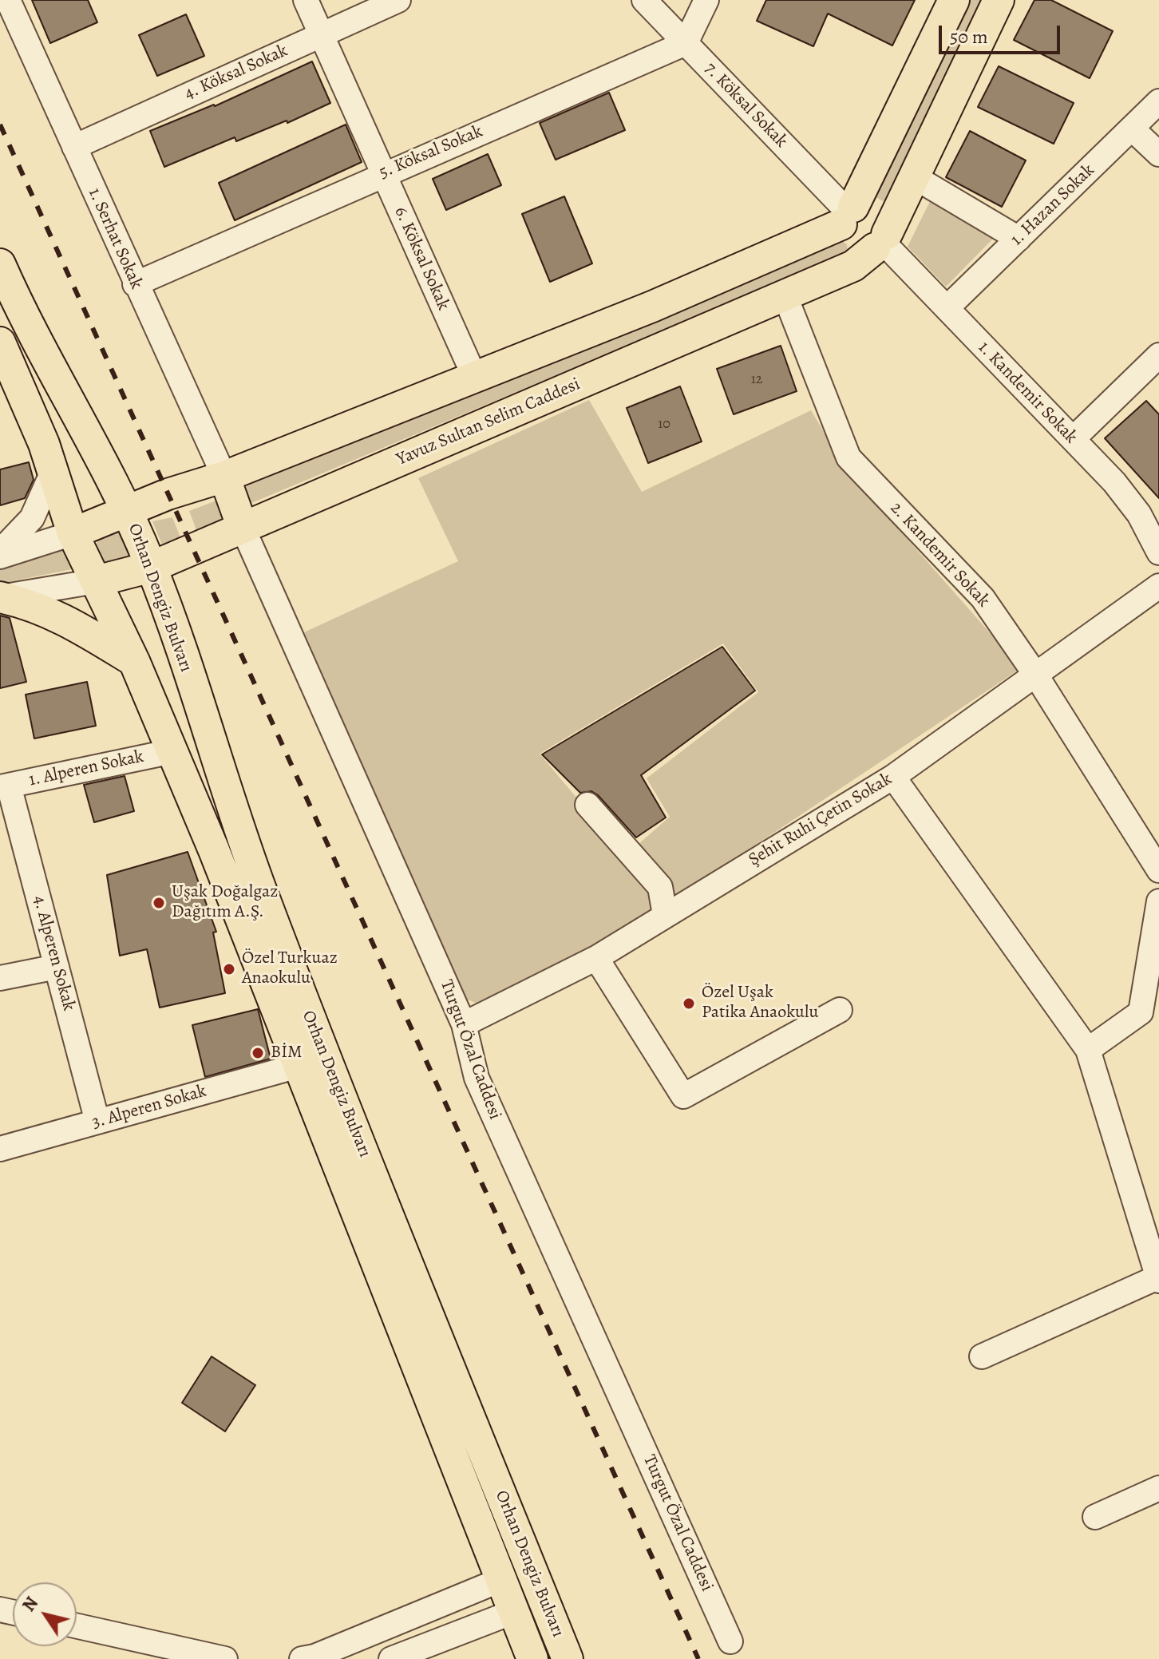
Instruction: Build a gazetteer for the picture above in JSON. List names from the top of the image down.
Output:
{
  "streets": {
    "main road": ["Yavuz Sultan Selim Caddesi", "Orhan Dengiz Bulvarı"],
    "street": [
      "4. Köksal Sokak",
      "7. Köksal Sokak",
      "5. Köksal Sokak",
      "1. Hazan Sokak",
      "1. Serhat Sokak",
      "6. Köksal Sokak",
      "1. Kandemir Sokak",
      "2. Kandemir Sokak",
      "1. Alperen Sokak",
      "Şehit Ruhi Çetin Sokak",
      "4. Alperen Sokak",
      "Turgut Özal Caddesi",
      "3. Alperen Sokak"
    ]
  },
  "crossings": [
    ["4. Köksal Sokak", "1. Serhat Sokak"],
    ["4. Köksal Sokak", "6. Köksal Sokak"],
    ["7. Köksal Sokak", "5. Köksal Sokak"],
    ["5. Köksal Sokak", "1. Serhat Sokak"],
    ["5. Köksal Sokak", "6. Köksal Sokak"],
    ["1. Hazan Sokak", "1. Kandemir Sokak"],
    ["1. Kandemir Sokak", "Yavuz Sultan Selim Caddesi"],
    ["Yavuz Sultan Selim Caddesi", "2. Kandemir Sokak"],
    ["Yavuz Sultan Selim Caddesi", "Orhan Dengiz Bulvarı"],
    ["Yavuz Sultan Selim Caddesi", "Turgut Özal Caddesi"],
    ["2. Kandemir Sokak", "Şehit Ruhi Çetin Sokak"],
    ["Orhan Dengiz Bulvarı", "1. Alperen Sokak"],
    ["Orhan Dengiz Bulvarı", "3. Alperen Sokak"],
    ["1. Alperen Sokak", "4. Alperen Sokak"],
    ["Şehit Ruhi Çetin Sokak", "Turgut Özal Caddesi"],
    ["4. Alperen Sokak", "3. Alperen Sokak"]
  ],
  "places": [
    "Uşak Doğalgaz Dağıtım A.Ş.",
    "Özel Turkuaz Anaokulu",
    "Özel Uşak Patika Anaokulu",
    "BİM"
  ],
  "house_numbers": ["12", "10"],
  "scale_bar": "50 m",
  "north": "top left"
}
